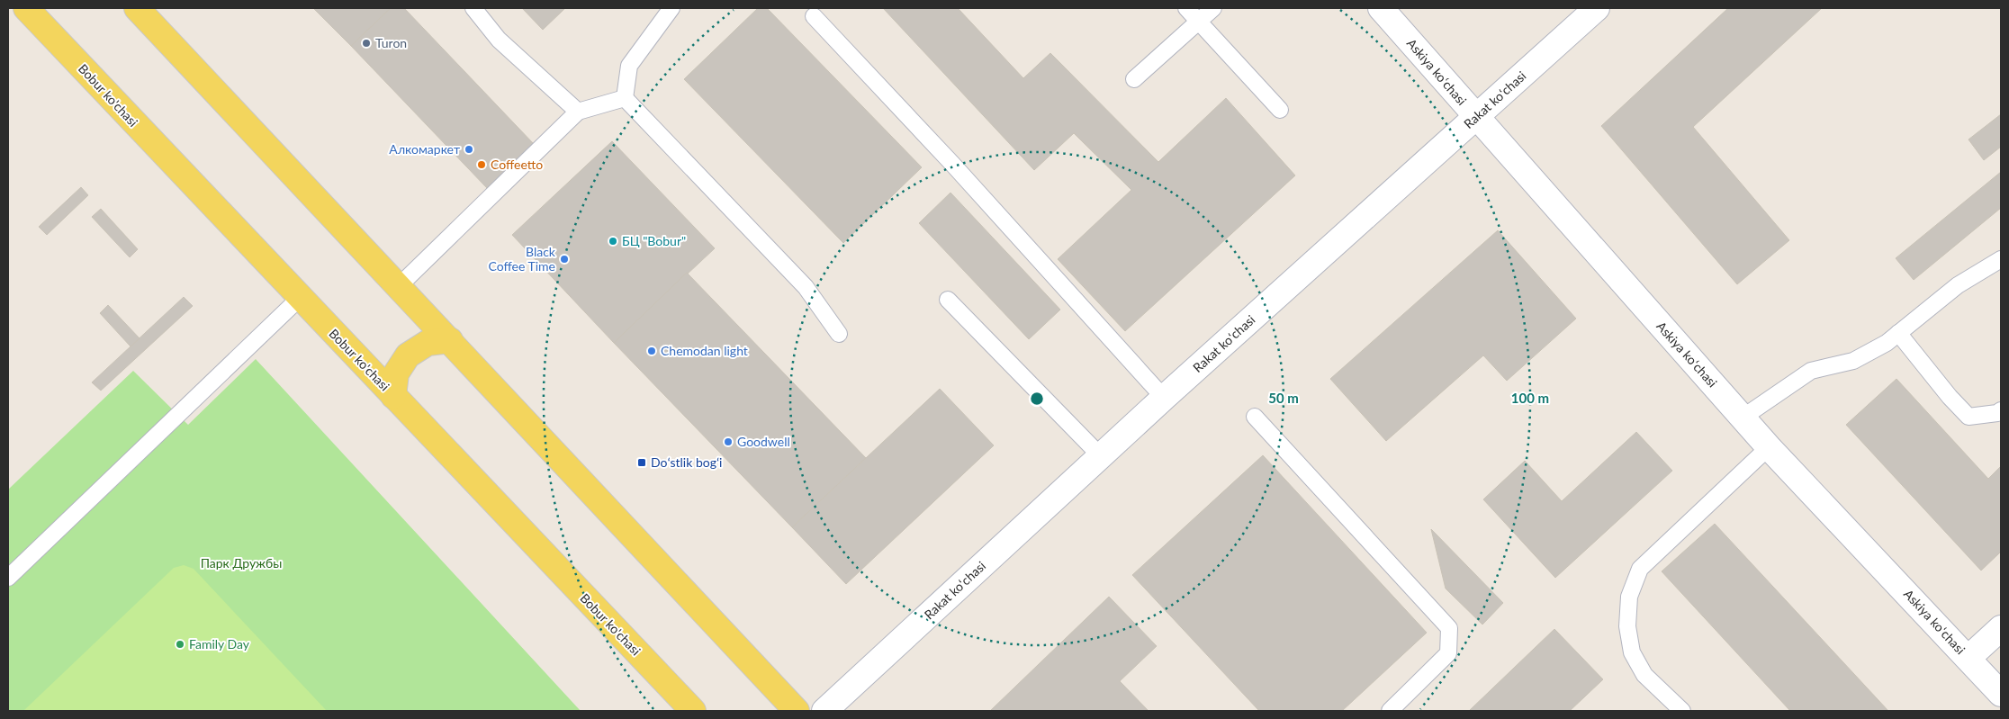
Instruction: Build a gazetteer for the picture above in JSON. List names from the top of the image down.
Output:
{
  "streets": {
    "main road": ["Bobur ko'chasi"],
    "street": ["Askiya koʻchasi", "Rakat koʻchasi"]
  },
  "crossings": [
    ["Askiya koʻchasi", "Rakat koʻchasi"]
  ],
  "parks": ["Парк Дружбы"],
  "places": {
    "other": [
      "Turon",
      "Алкомаркет",
      "Coffeetto",
      "БЦ \"Bobur\"",
      "Black Coffee Time",
      "Chemodan light",
      "Goodwell",
      "Family Day"
    ],
    "transit": ["Doʻstlik bogʻi"]
  },
  "rings": ["50 m", "100 m"]
}
